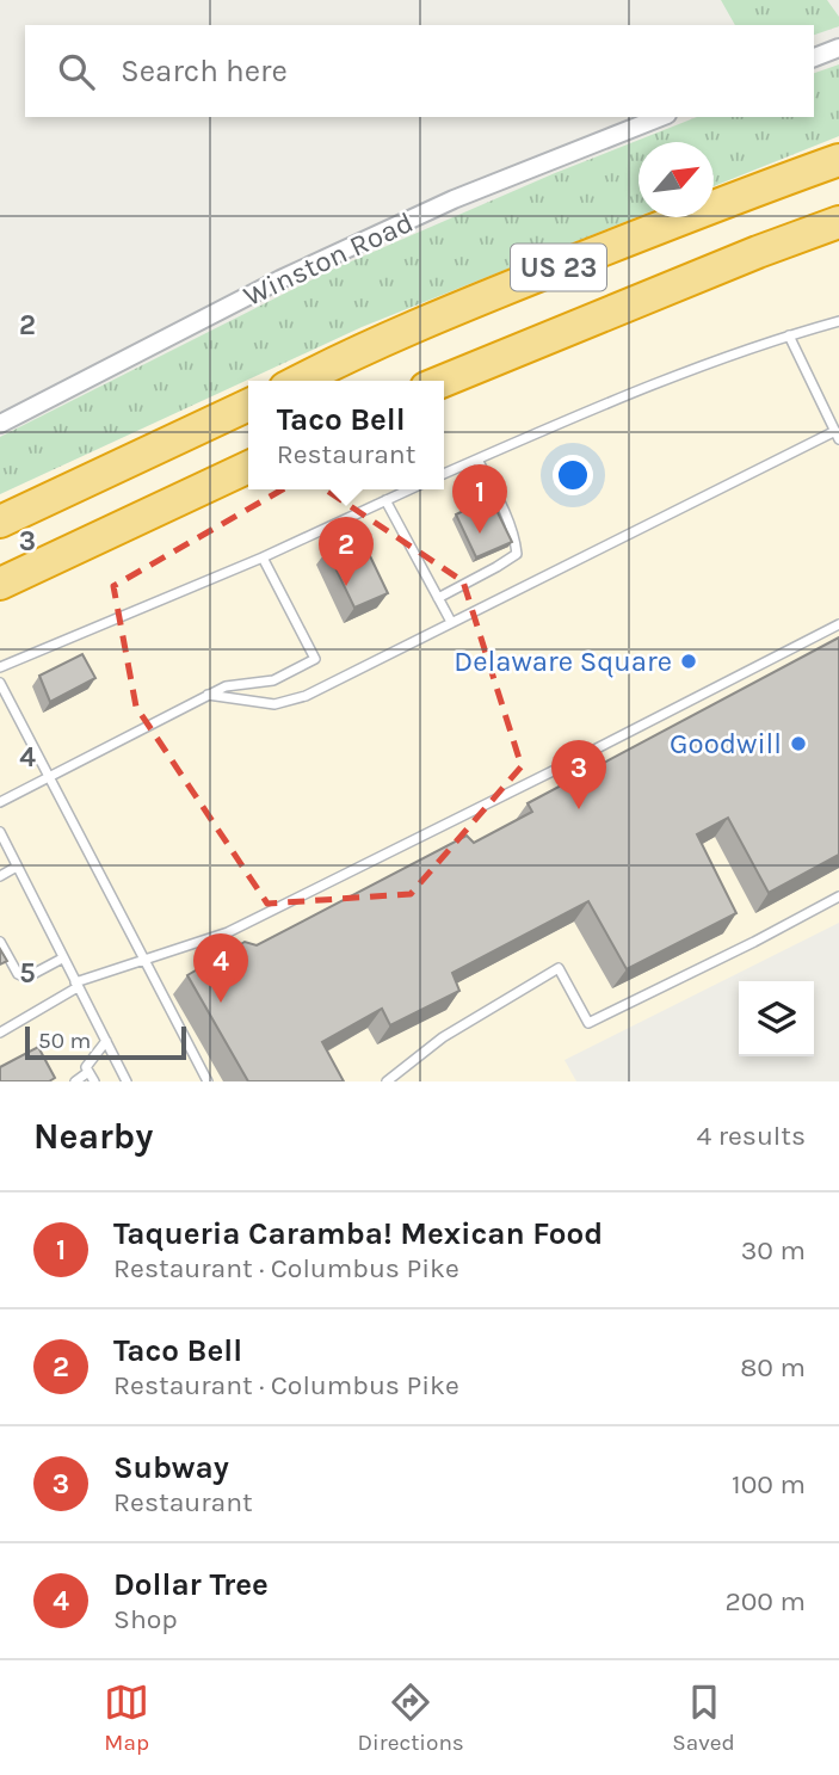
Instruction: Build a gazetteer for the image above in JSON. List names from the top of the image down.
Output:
{
  "streets": {
    "highway": ["US 23"],
    "street": ["Winston Road"]
  },
  "places": ["Delaware Square", "Goodwill"],
  "scale_bar": "50 m",
  "north": "top right",
  "page": {
    "search": "Search here",
    "popup": ["Taco Bell", "Restaurant"],
    "pins": [
      "1",
      "2",
      "3",
      "4"
    ],
    "scale": "50 m",
    "heading": ["Nearby", "4 results"],
    "list": [
      {
        "mark": "1",
        "name": "Taqueria Caramba! Mexican Food",
        "note": "Restaurant · Columbus Pike",
        "value": "30 m"
      },
      {
        "mark": "2",
        "name": "Taco Bell",
        "note": "Restaurant · Columbus Pike",
        "value": "80 m"
      },
      {
        "mark": "3",
        "name": "Subway",
        "note": "Restaurant",
        "value": "100 m"
      },
      {
        "mark": "4",
        "name": "Dollar Tree",
        "note": "Shop",
        "value": "200 m"
      }
    ],
    "nav": ["Map", "Directions", "Saved"]
  },
  "grid": {
    "rows": [
      "2",
      "3",
      "4",
      "5"
    ]
  }
}
